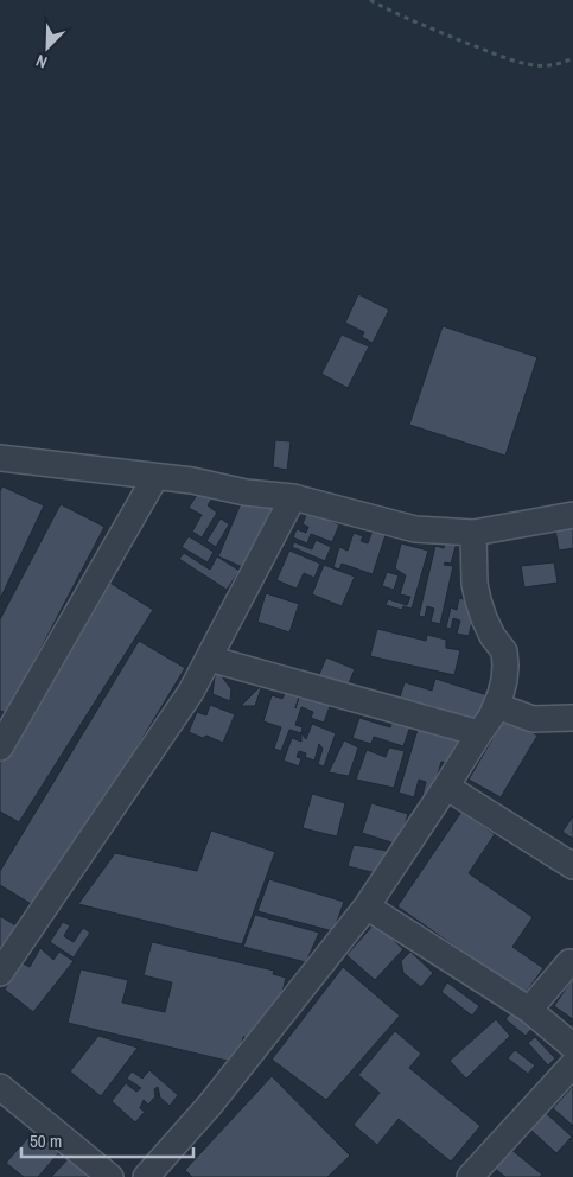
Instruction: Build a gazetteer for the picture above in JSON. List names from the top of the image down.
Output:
{
  "scale_bar": "50 m",
  "north": "bottom left"
}
